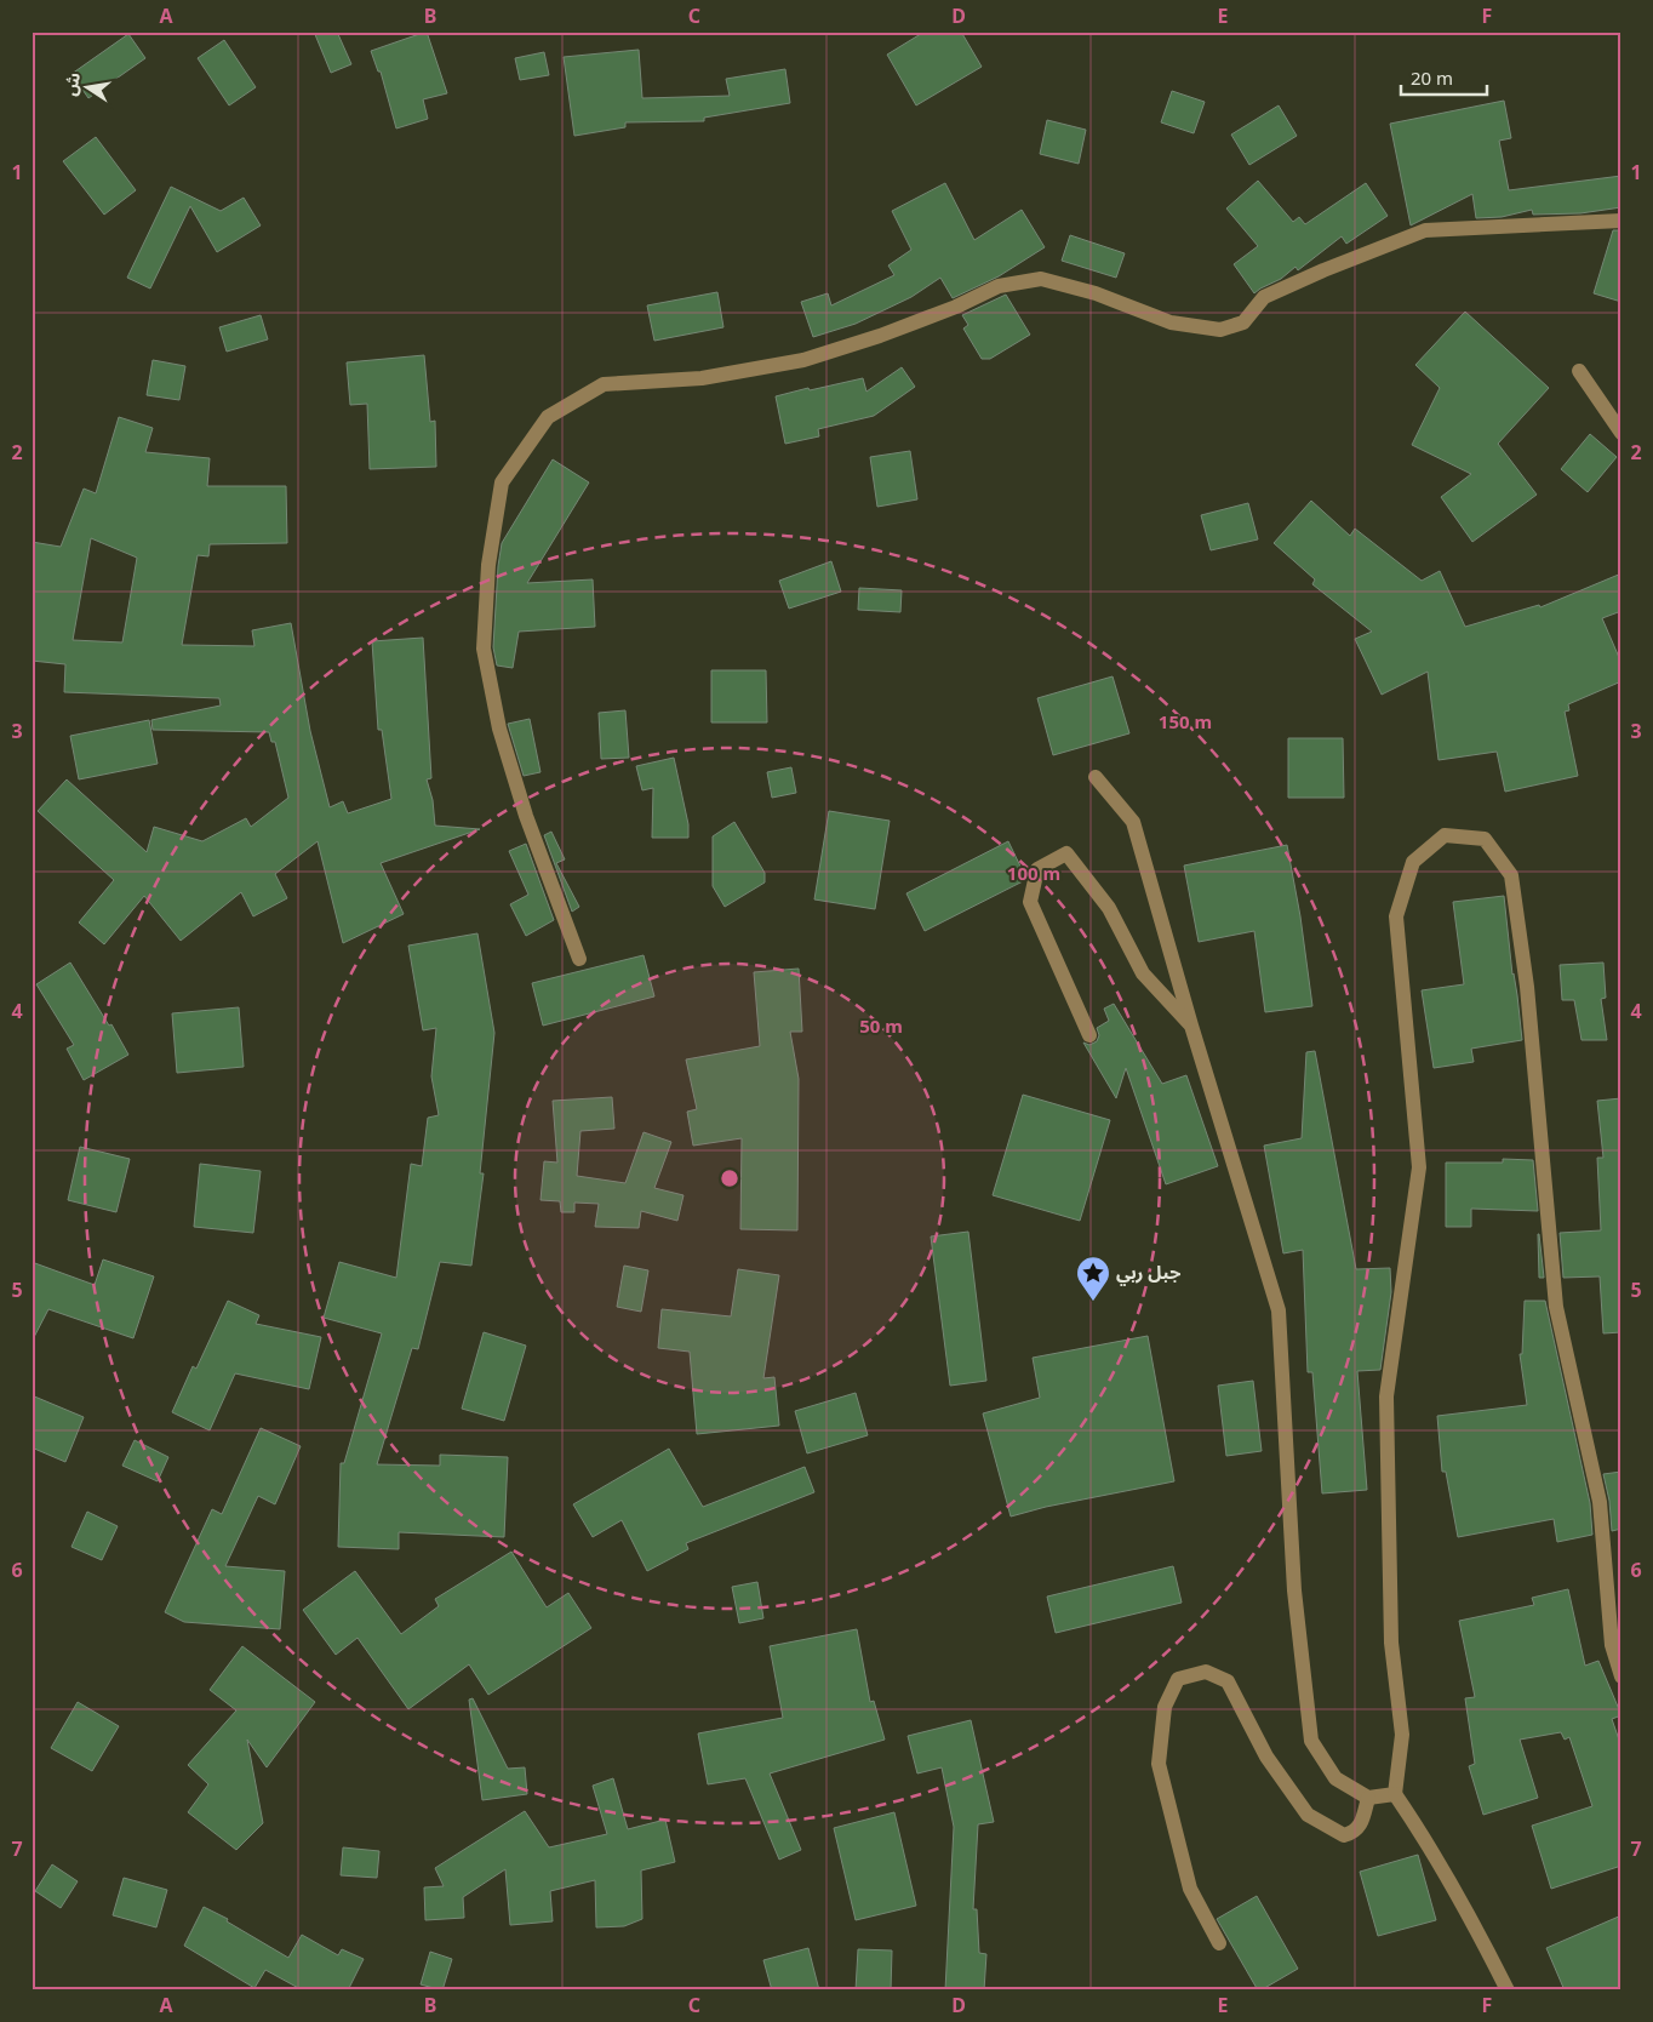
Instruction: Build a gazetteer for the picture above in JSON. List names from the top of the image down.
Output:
{
  "places": {
    "place": ["جبل ربي"]
  },
  "scale_bar": "20 m",
  "north": "left",
  "grid": {
    "columns": [
      "A",
      "B",
      "C",
      "D",
      "E",
      "F"
    ],
    "rows": [
      "1",
      "2",
      "3",
      "4",
      "5",
      "6",
      "7"
    ]
  },
  "rings": ["150 m", "100 m", "50 m"]
}
